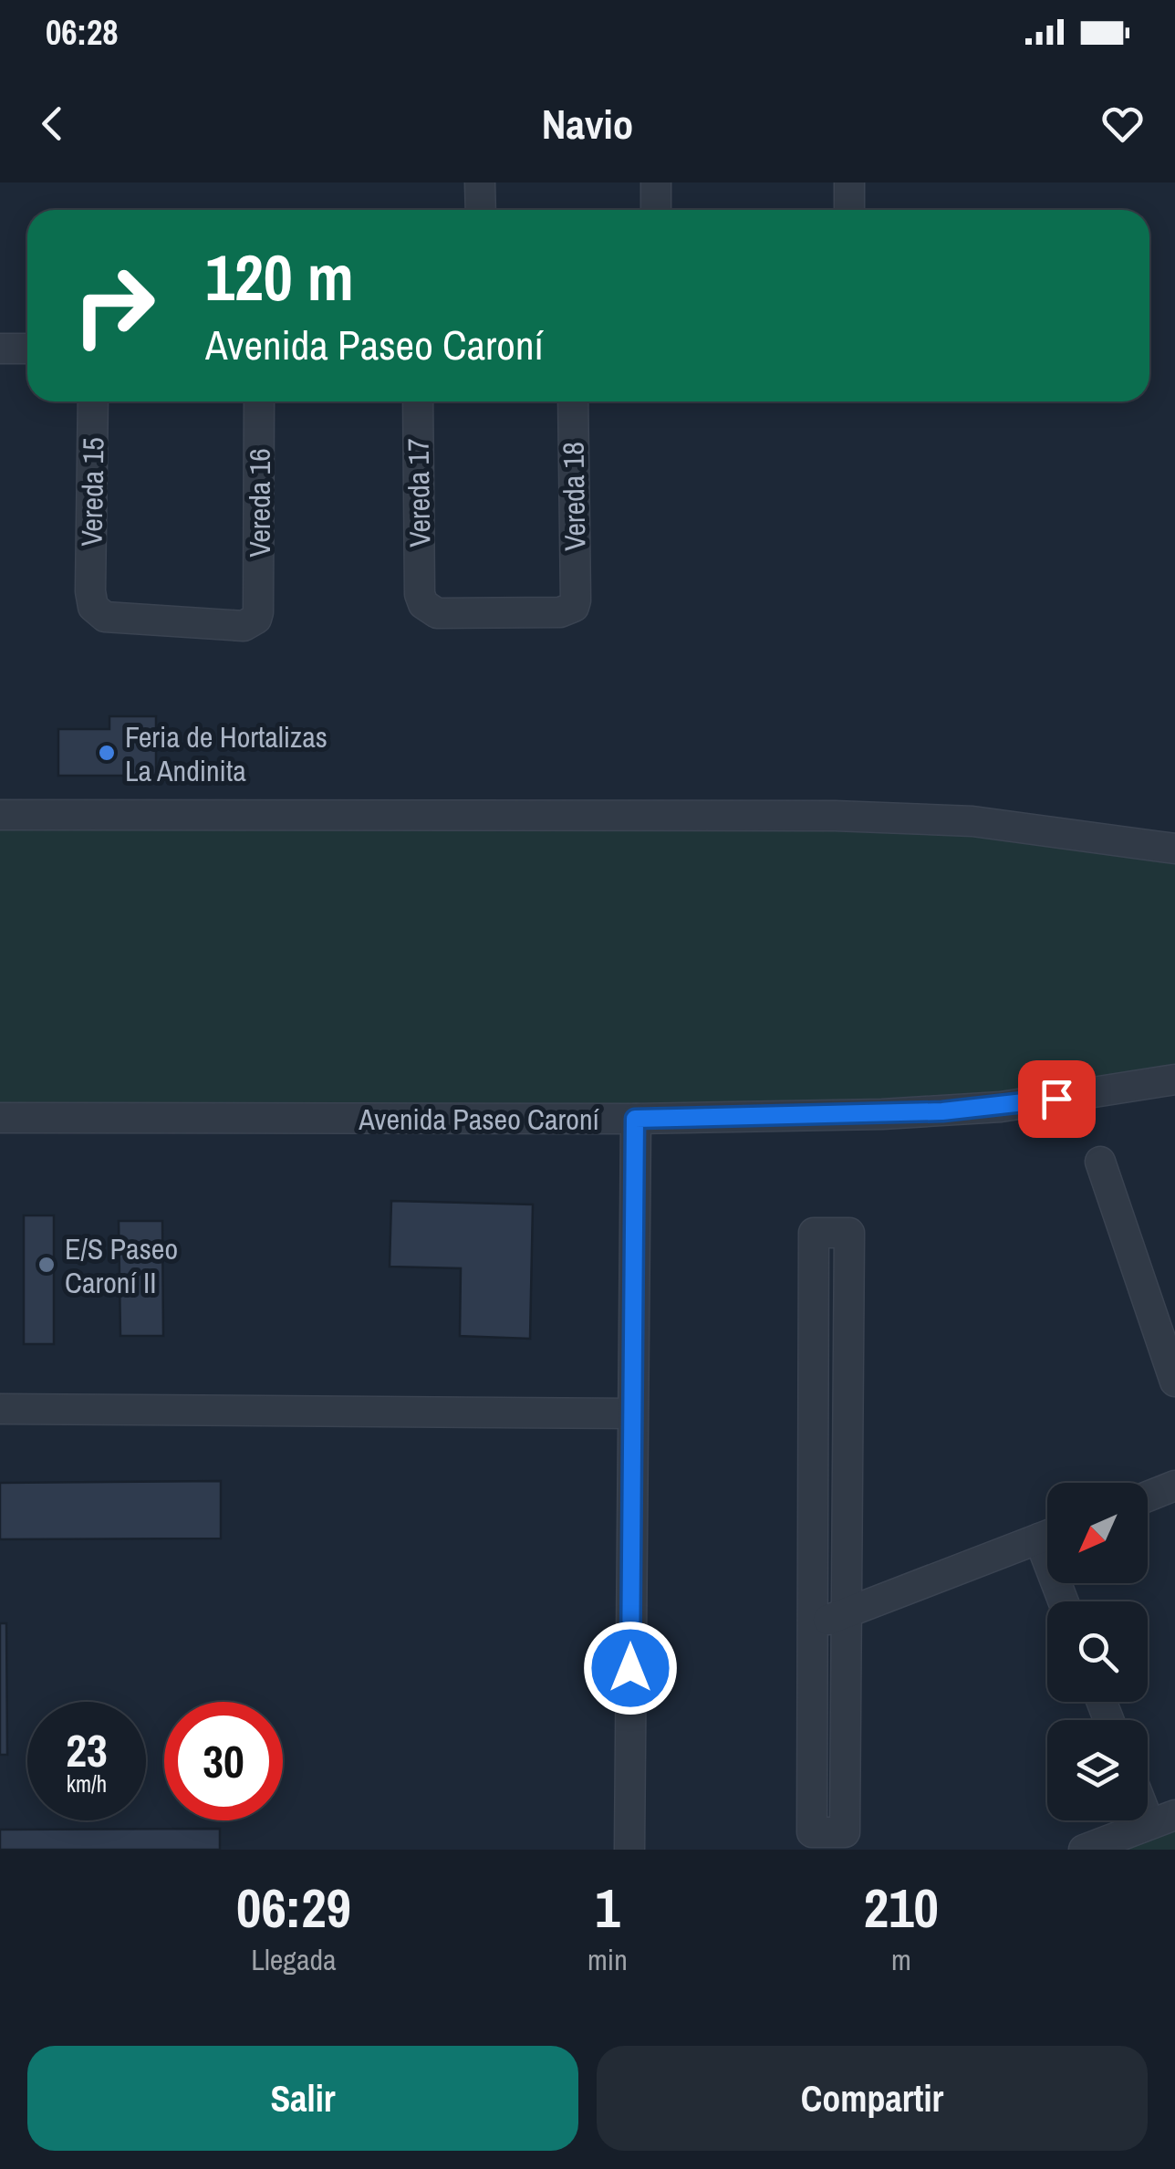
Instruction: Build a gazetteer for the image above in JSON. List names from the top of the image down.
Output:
{
  "streets": {
    "street": [
      "Vereda 15",
      "Vereda 17",
      "Vereda 18",
      "Vereda 16",
      "Avenida Paseo Caroní"
    ]
  },
  "crossings": [
    ["Vereda 15", "Vereda 16"],
    ["Vereda 17", "Vereda 18"]
  ],
  "places": ["Feria de Hortalizas La Andinita", "E/S Paseo Caroní II"],
  "north": "bottom left",
  "page": {
    "status": "06:28",
    "header": "Navio",
    "turn": ["120 m", "Avenida Paseo Caroní"],
    "speed": "23 km/h",
    "limit": "30",
    "eta": [
      "06:29",
      "Llegada",
      "1",
      "min",
      "210",
      "m"
    ],
    "buttons": ["Salir", "Compartir"]
  }
}
